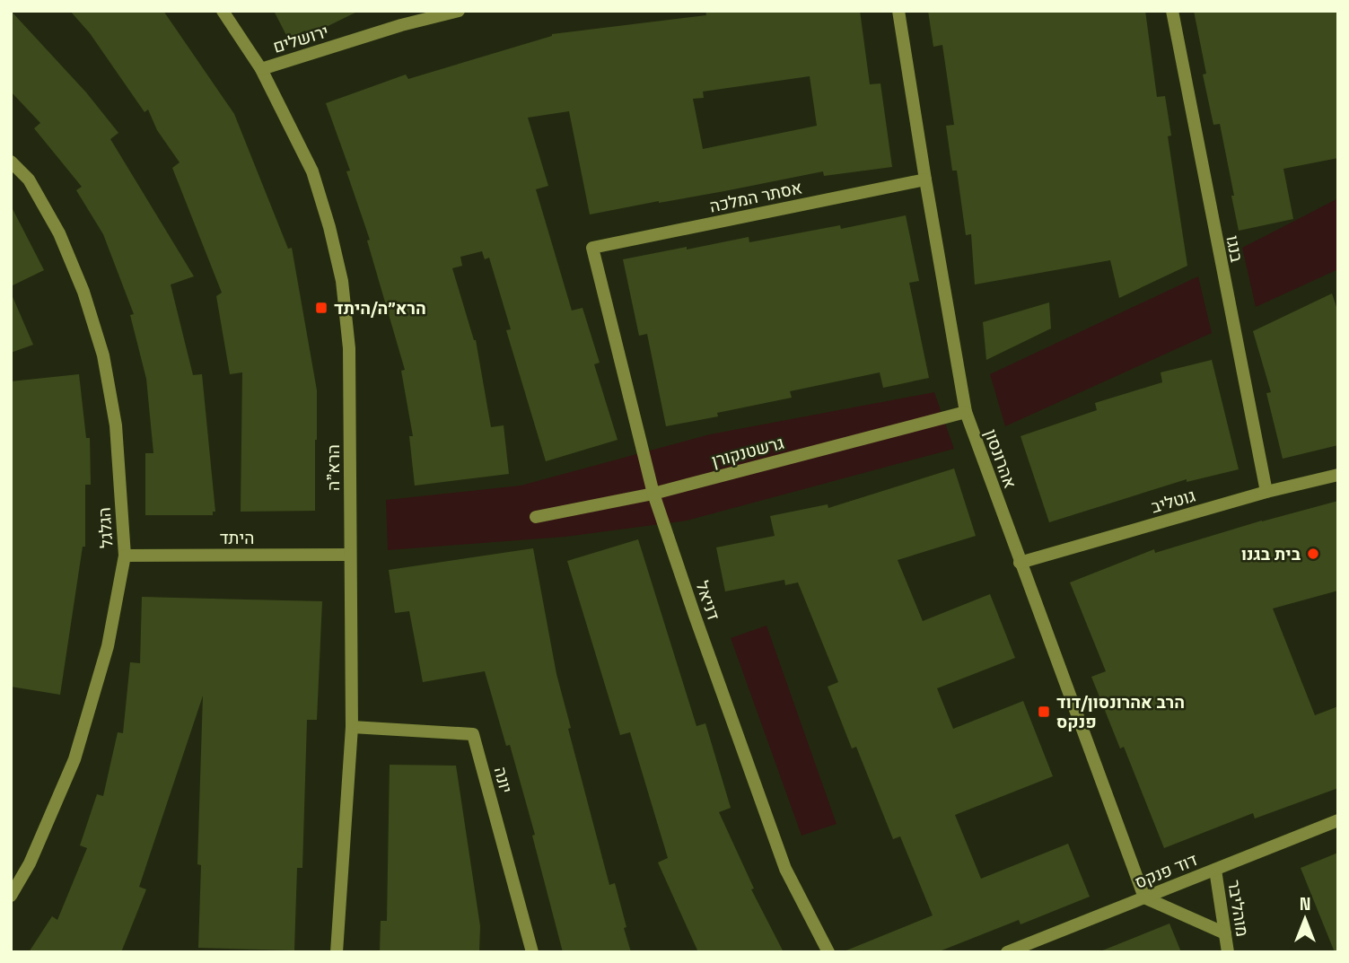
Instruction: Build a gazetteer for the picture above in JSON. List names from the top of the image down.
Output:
{
  "streets": {
    "street": [
      "ירושלים",
      "אסתר המלכה",
      "בנגו",
      "גרשטנקורן",
      "אהרונסון",
      "הרא\"ה",
      "גוטליב",
      "הגלגל",
      "היתד",
      "דניאל",
      "יונה",
      "דוד פנקס",
      "מוהליבר"
    ]
  },
  "crossings": [
    ["ירושלים", "הרא\"ה"],
    ["אסתר המלכה", "אהרונסון"],
    ["אסתר המלכה", "דניאל"],
    ["בנגו", "גוטליב"],
    ["גרשטנקורן", "אהרונסון"],
    ["גרשטנקורן", "דניאל"],
    ["אהרונסון", "גוטליב"],
    ["אהרונסון", "דוד פנקס"],
    ["הרא\"ה", "היתד"],
    ["הרא\"ה", "יונה"],
    ["הגלגל", "היתד"],
    ["דוד פנקס", "מוהליבר"]
  ],
  "places": {
    "transit": ["הרא״ה/היתד", "הרב אהרונסון/דוד פנקס"],
    "other": ["בית בגנו"]
  },
  "north": "top"
}
